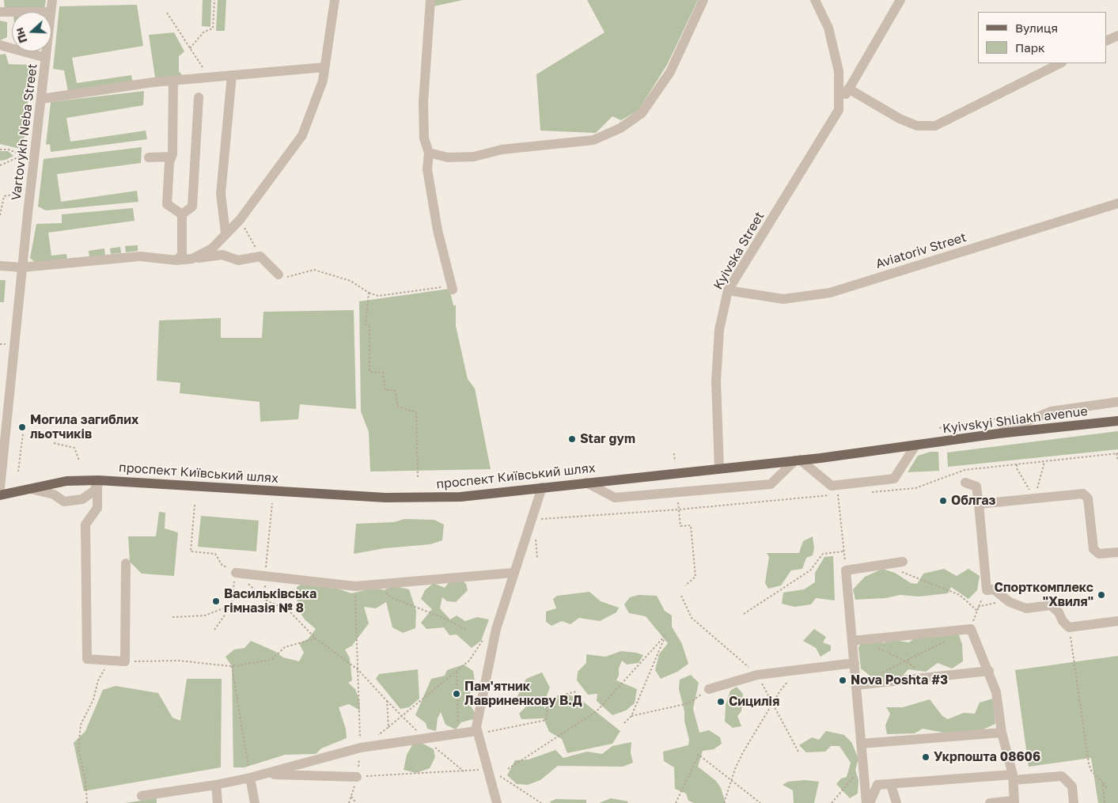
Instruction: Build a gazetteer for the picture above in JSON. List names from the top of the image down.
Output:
{
  "streets": {
    "main road": ["Kyivskyi Shliakh avenue", "проспект Київський шлях"],
    "street": ["Vartovykh Neba Street", "Kyivska Street", "Aviatoriv Street"]
  },
  "crossings": [
    ["Kyivska Street", "Aviatoriv Street"],
    ["Kyivska Street", "проспект Київський шлях"],
    ["Kyivskyi Shliakh avenue", "проспект Київський шлях"]
  ],
  "places": [
    "Могила загиблих льотчиків",
    "Star gym",
    "Облгаз",
    "Спорткомплекс \"Хвиля\"",
    "Васильківська гімназія № 8",
    "Nova Poshta #3",
    "Пам'ятник Лавриненкову В.Д",
    "Сицилія",
    "Укрпошта 08606"
  ],
  "legend": ["Вулиця", "Парк"],
  "north": "left"
}
